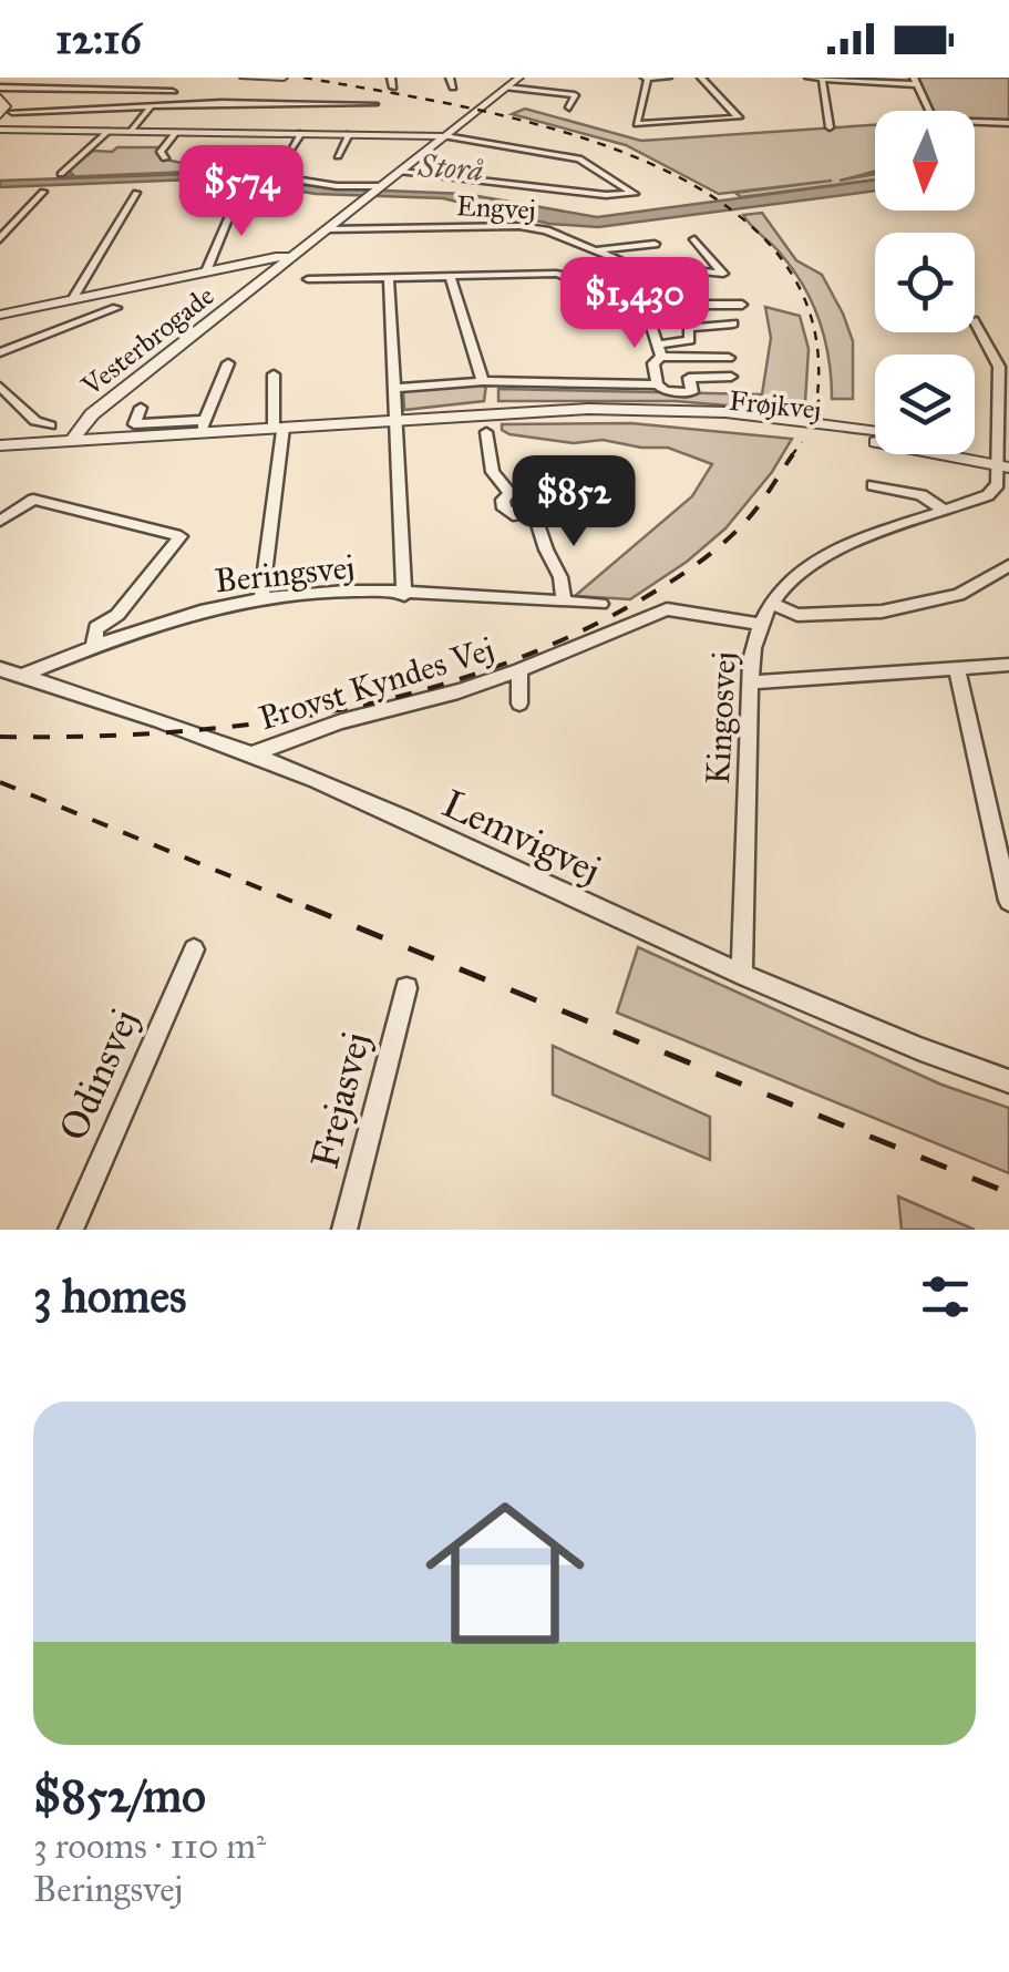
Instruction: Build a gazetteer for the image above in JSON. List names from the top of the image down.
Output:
{
  "streets": {
    "street": [
      "Engvej",
      "Vesterbrogade",
      "Frøjkvej",
      "Beringsvej",
      "Provst Kyndes Vej",
      "Kingosvej",
      "Lemvigvej",
      "Odinsvej",
      "Frejasvej"
    ]
  },
  "crossings": [
    ["Engvej", "Vesterbrogade"],
    ["Vesterbrogade", "Frøjkvej"],
    ["Frøjkvej", "Kingosvej"],
    ["Beringsvej", "Lemvigvej"],
    ["Provst Kyndes Vej", "Kingosvej"],
    ["Provst Kyndes Vej", "Lemvigvej"],
    ["Kingosvej", "Lemvigvej"]
  ],
  "water": ["Storå"],
  "north": "bottom",
  "page": {
    "status": "12:16",
    "price": ["$574", "$1,430", "$852"],
    "heading": "3 homes",
    "list": [
      {
        "name": "$852/mo",
        "note": "3 rooms · 110 m² · Beringsvej"
      }
    ]
  }
}
